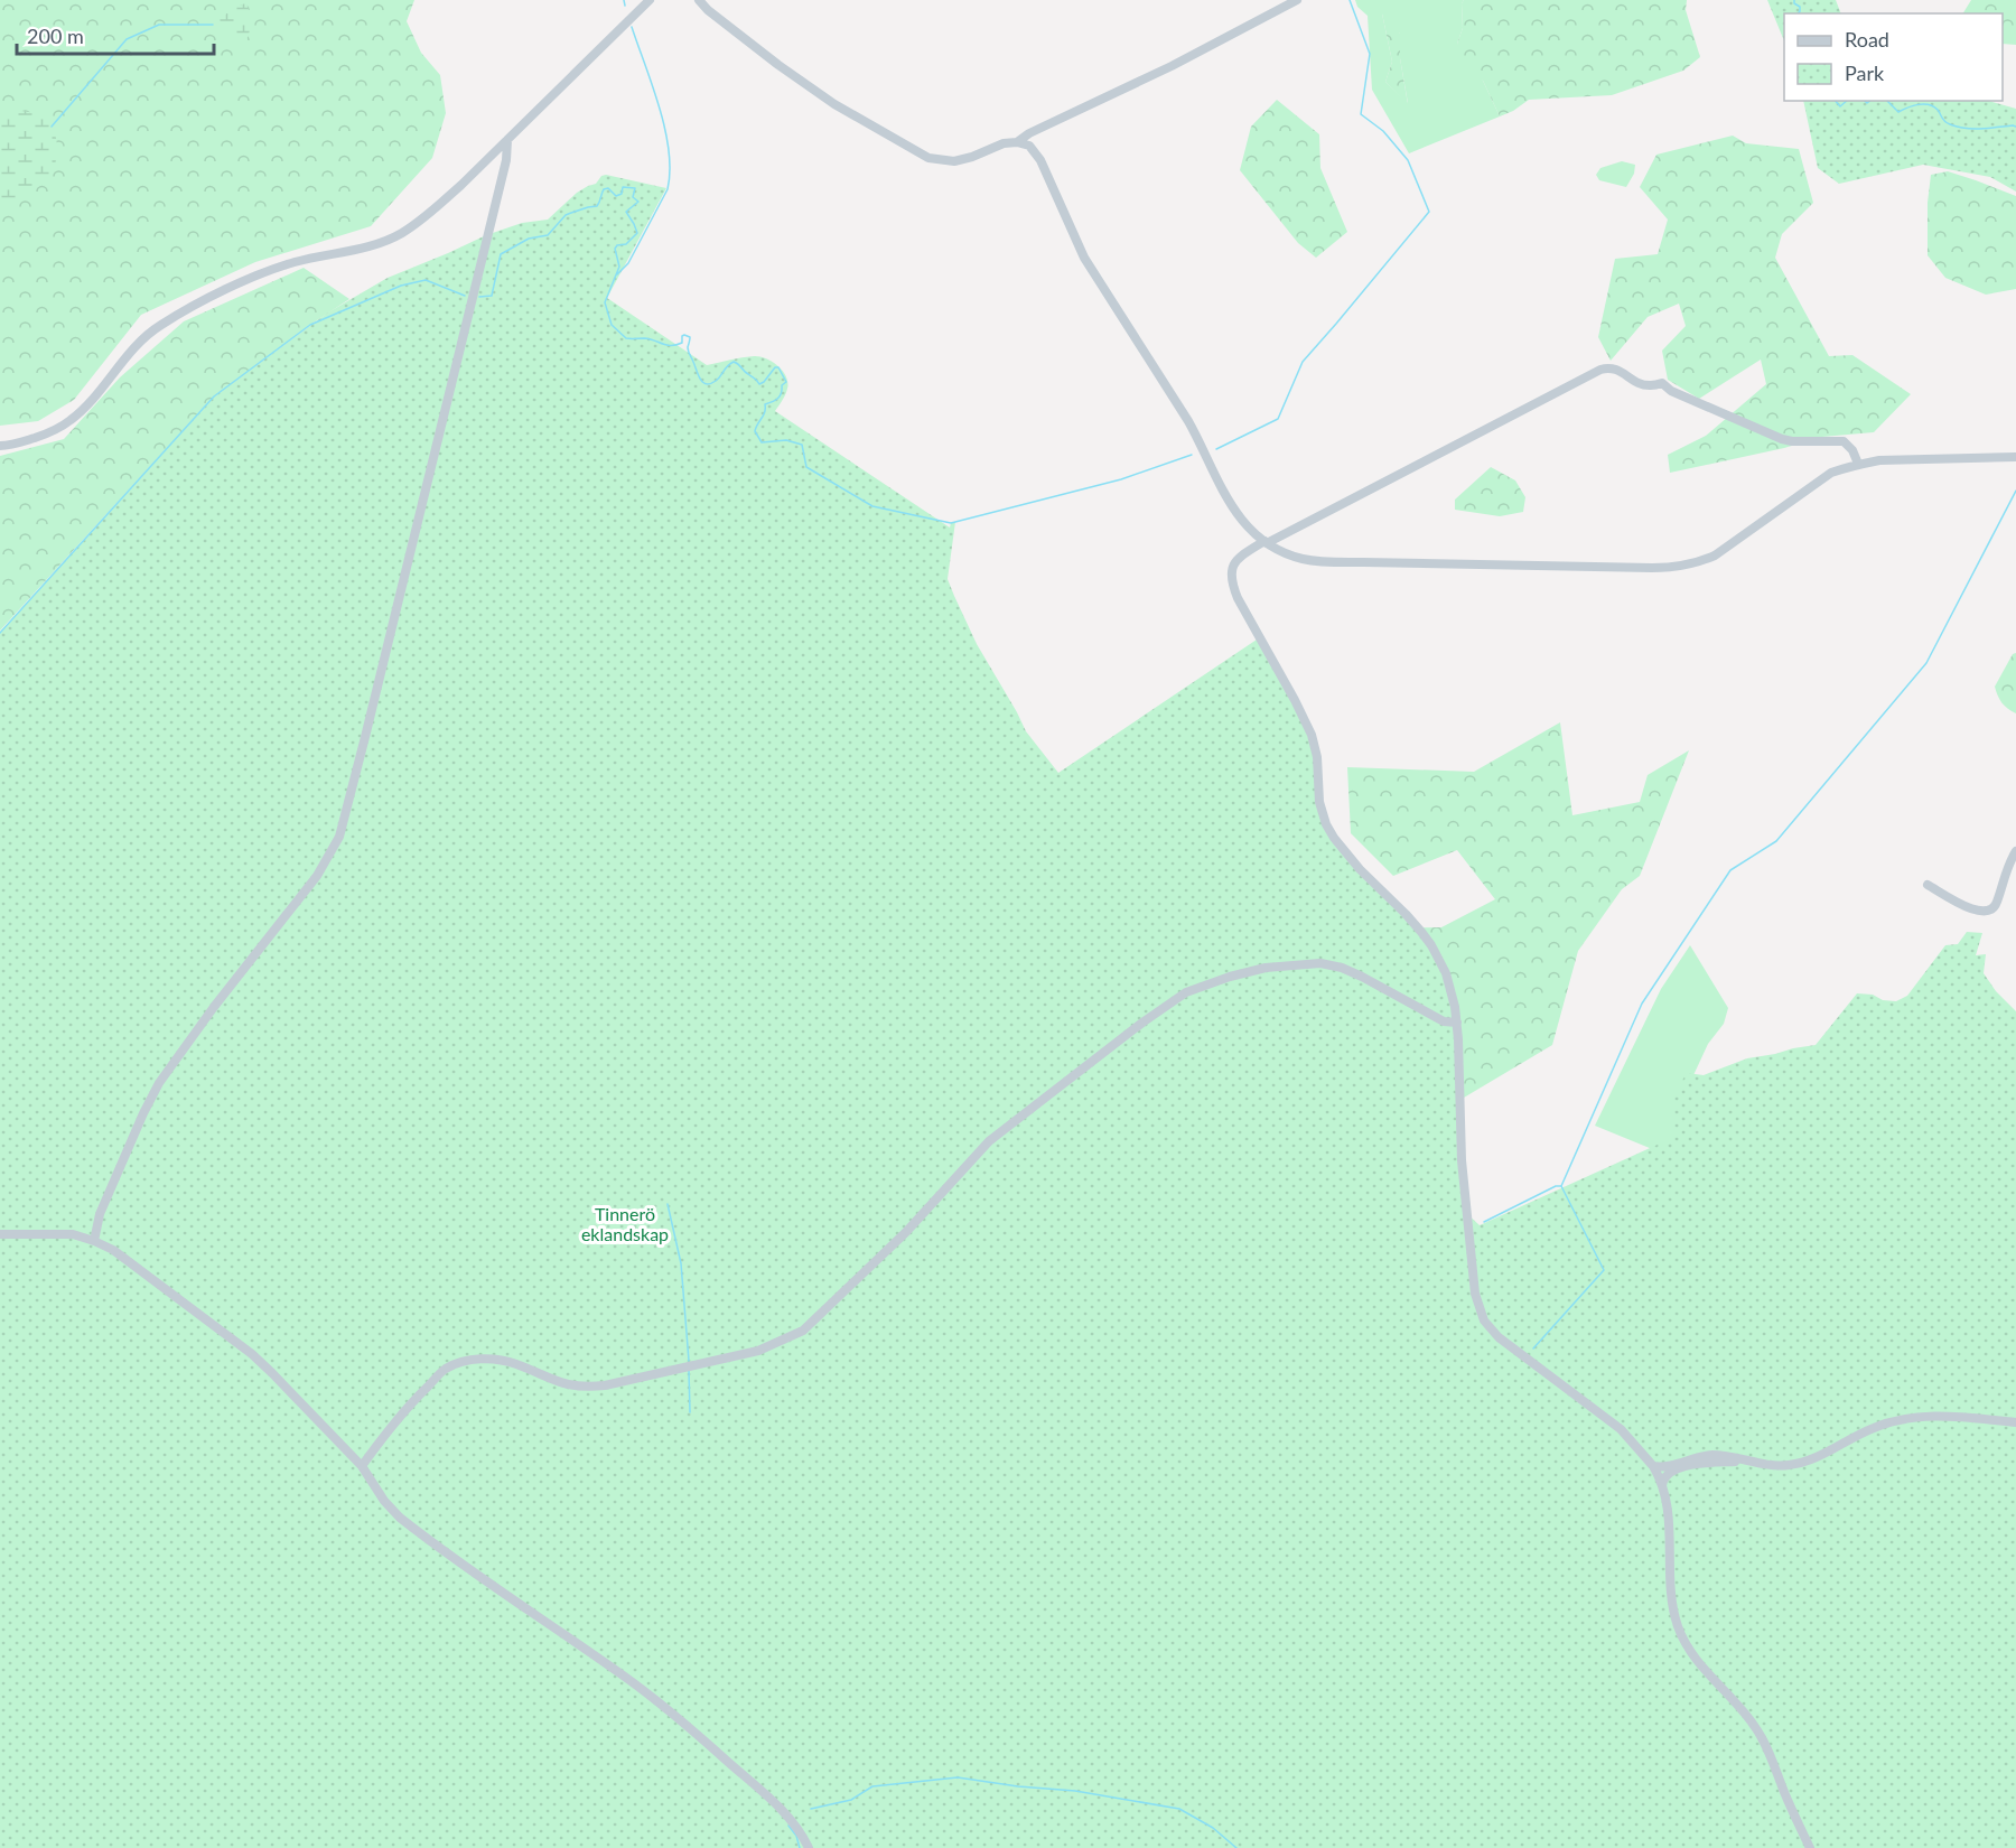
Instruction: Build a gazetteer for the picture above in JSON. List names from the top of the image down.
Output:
{
  "parks": ["Tinnerö eklandskap"],
  "legend": ["Road", "Park"],
  "scale_bar": "200 m"
}
